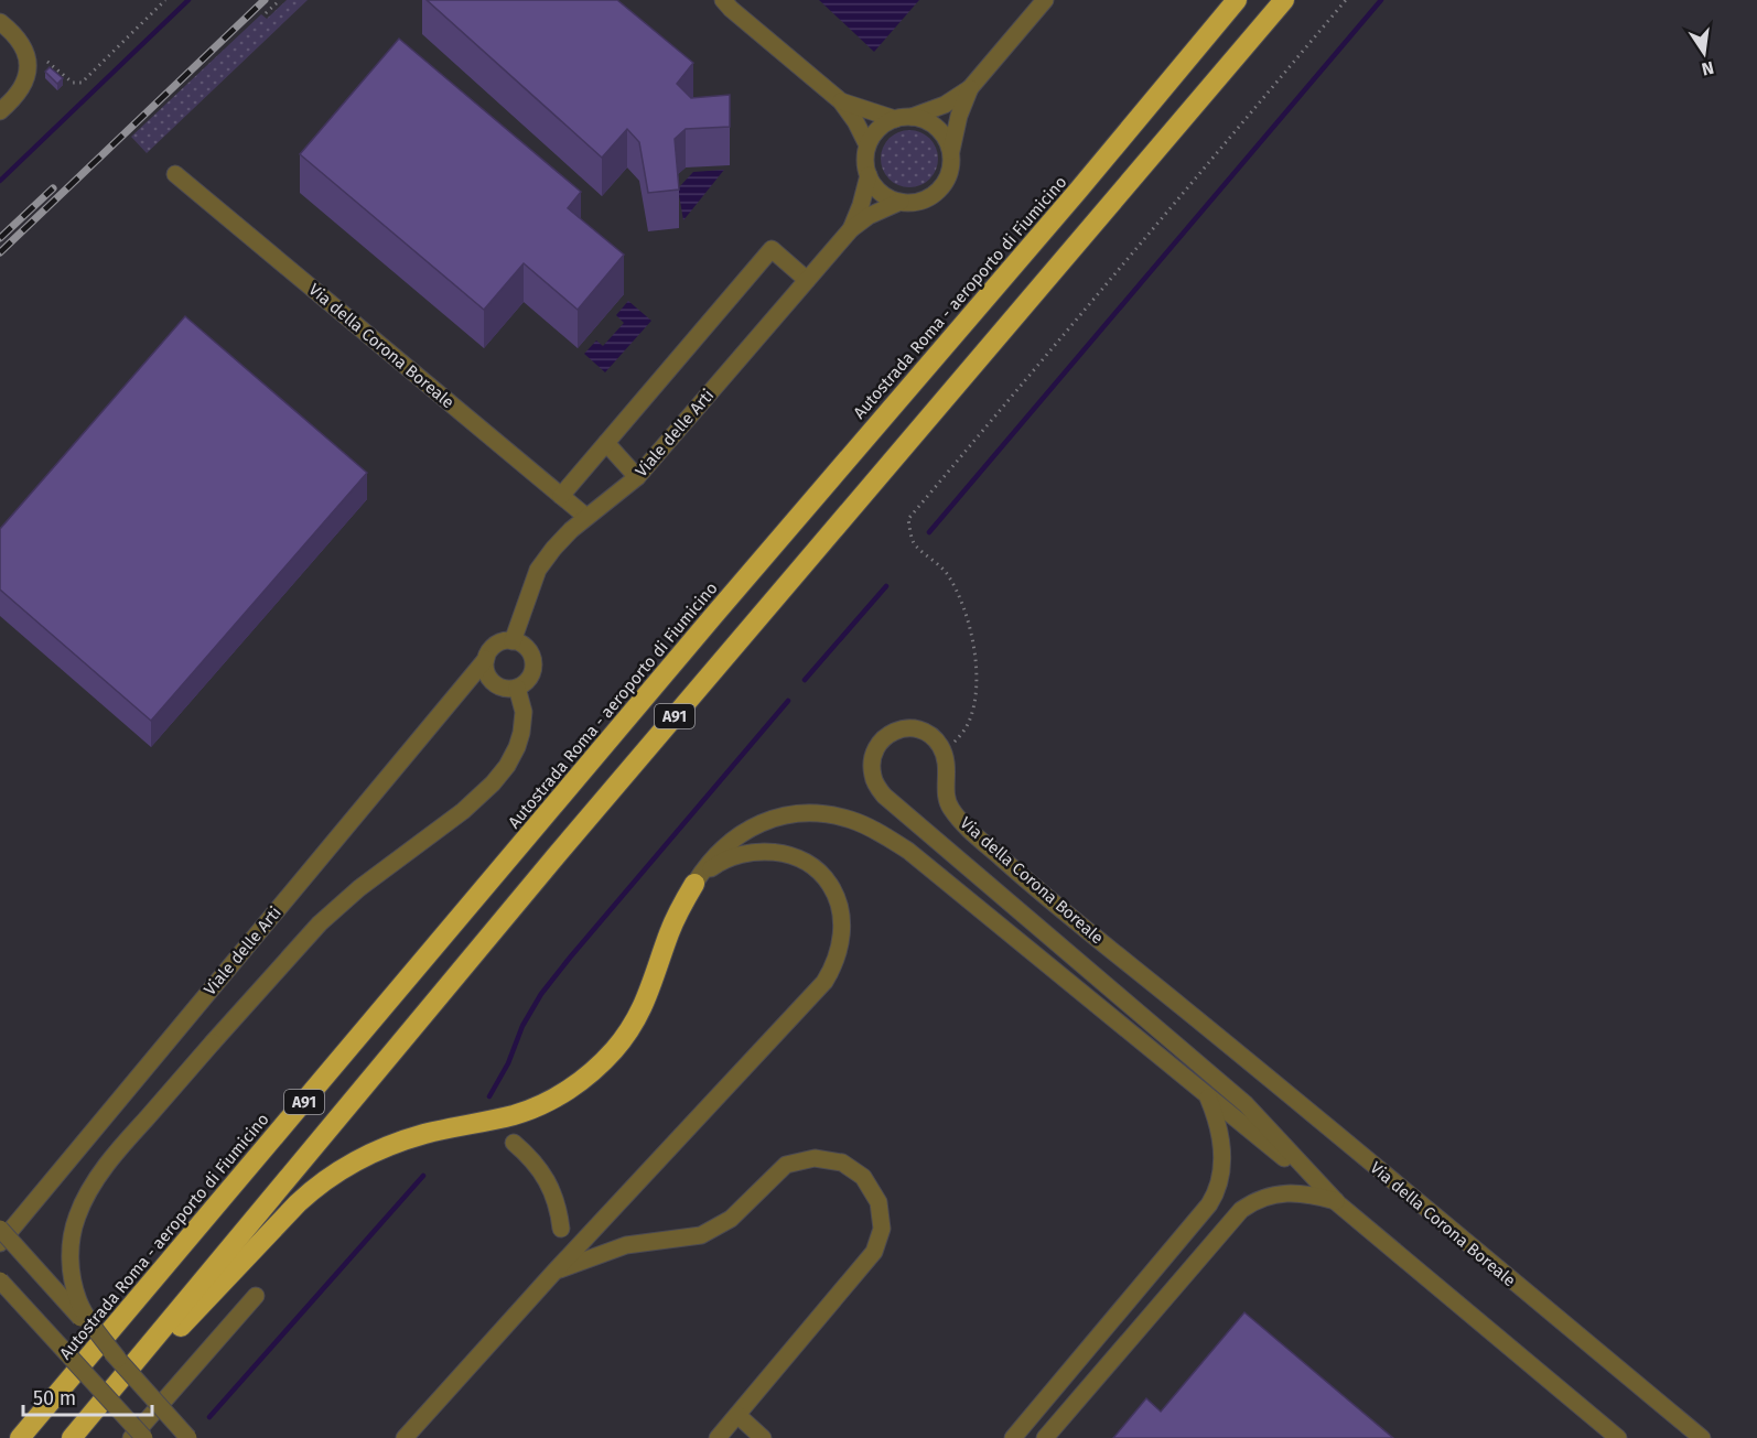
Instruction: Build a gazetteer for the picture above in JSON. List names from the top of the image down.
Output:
{
  "streets": {
    "highway": ["Autostrada Roma - aeroporto di Fiumicino", "A91"],
    "street": ["Via della Corona Boreale", "Viale delle Arti"]
  },
  "crossings": [
    ["Via della Corona Boreale", "Viale delle Arti"]
  ],
  "scale_bar": "50 m",
  "north": "bottom"
}
